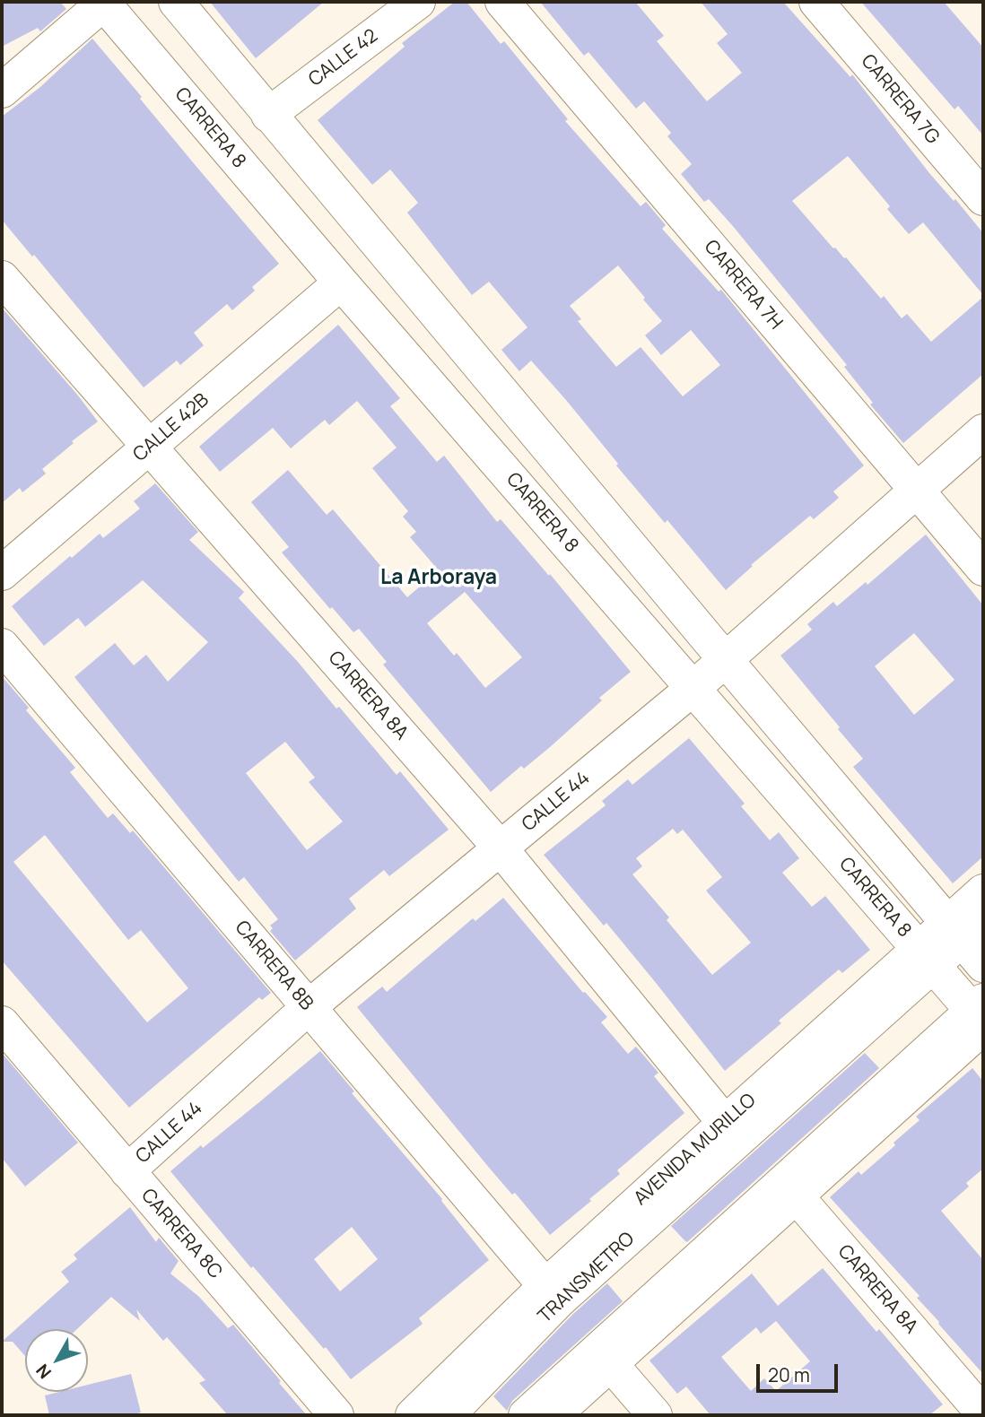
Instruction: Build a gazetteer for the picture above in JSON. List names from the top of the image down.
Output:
{
  "streets": {
    "street": [
      "CALLE 42",
      "CARRERA 7G",
      "CARRERA 8",
      "CARRERA 7H",
      "CALLE 42B",
      "CARRERA 8A",
      "CALLE 44",
      "CARRERA 8B",
      "AVENIDA MURILLO",
      "CARRERA 8C",
      "TRANSMETRO"
    ]
  },
  "crossings": [
    ["CALLE 42", "CARRERA 8"],
    ["CARRERA 8", "CALLE 42B"],
    ["CARRERA 8", "CALLE 44"],
    ["CARRERA 8", "AVENIDA MURILLO"],
    ["CARRERA 8", "TRANSMETRO"],
    ["CARRERA 7H", "CALLE 44"],
    ["CALLE 42B", "CARRERA 8A"],
    ["CARRERA 8A", "CALLE 44"],
    ["CARRERA 8A", "AVENIDA MURILLO"],
    ["CALLE 44", "CARRERA 8B"],
    ["CALLE 44", "CARRERA 8C"],
    ["CARRERA 8B", "AVENIDA MURILLO"],
    ["AVENIDA MURILLO", "TRANSMETRO"]
  ],
  "districts": ["La Arboraya"],
  "scale_bar": "20 m",
  "north": "bottom left"
}
